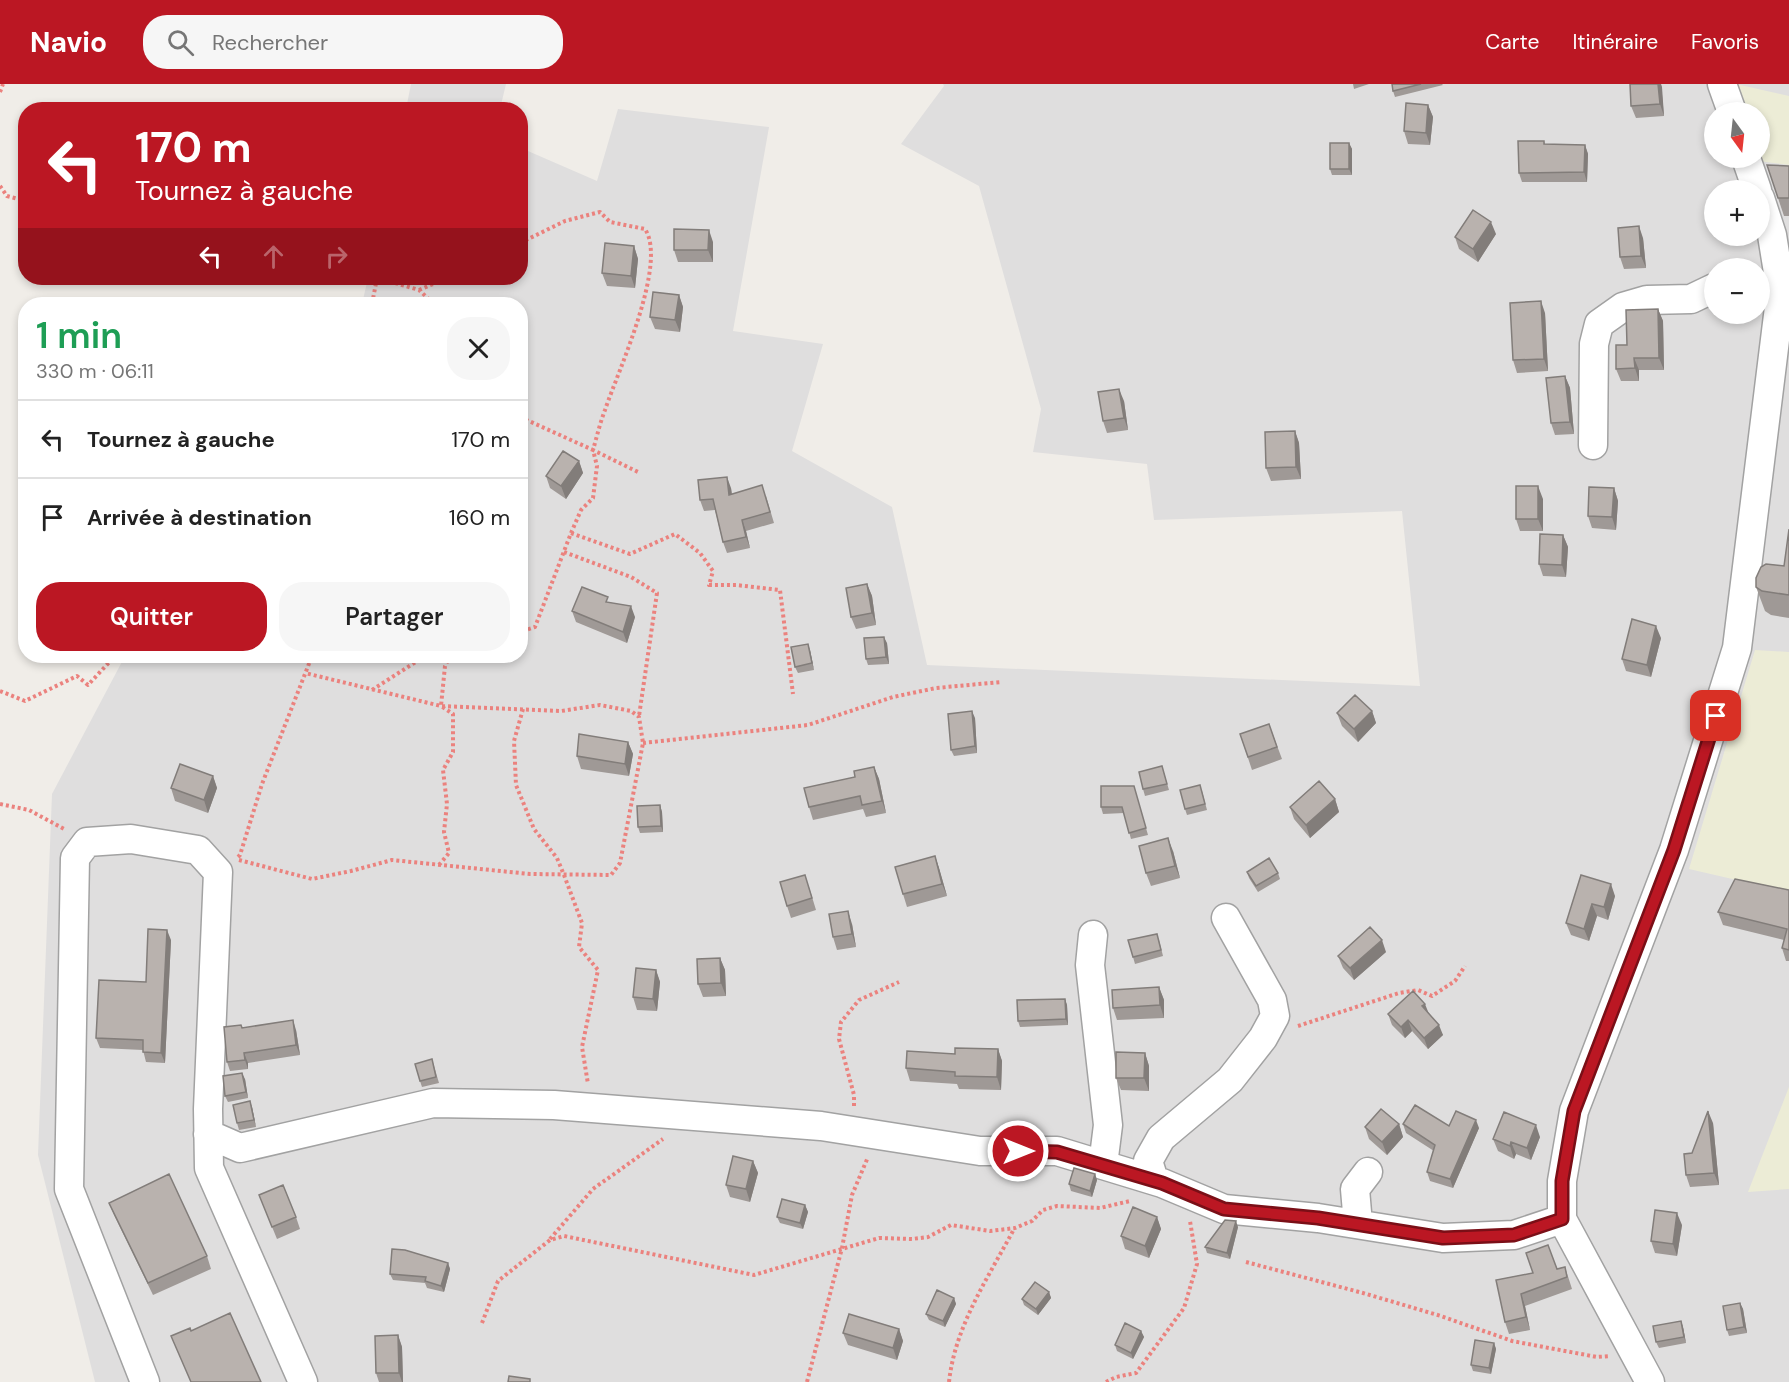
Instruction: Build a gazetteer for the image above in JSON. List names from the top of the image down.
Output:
{
  "north": "bottom",
  "page": {
    "header": "Navio",
    "search": "Rechercher",
    "nav": ["Carte", "Itinéraire", "Favoris"],
    "map_buttons": ["+", "−"],
    "turn": ["170 m", "Tournez à gauche"],
    "heading": ["1 min", "330 m · 06:11"],
    "list": [
      {
        "name": "Tournez à gauche",
        "value": "170 m"
      },
      {
        "name": "Arrivée à destination",
        "value": "160 m"
      }
    ],
    "buttons": ["Quitter", "Partager"]
  }
}
